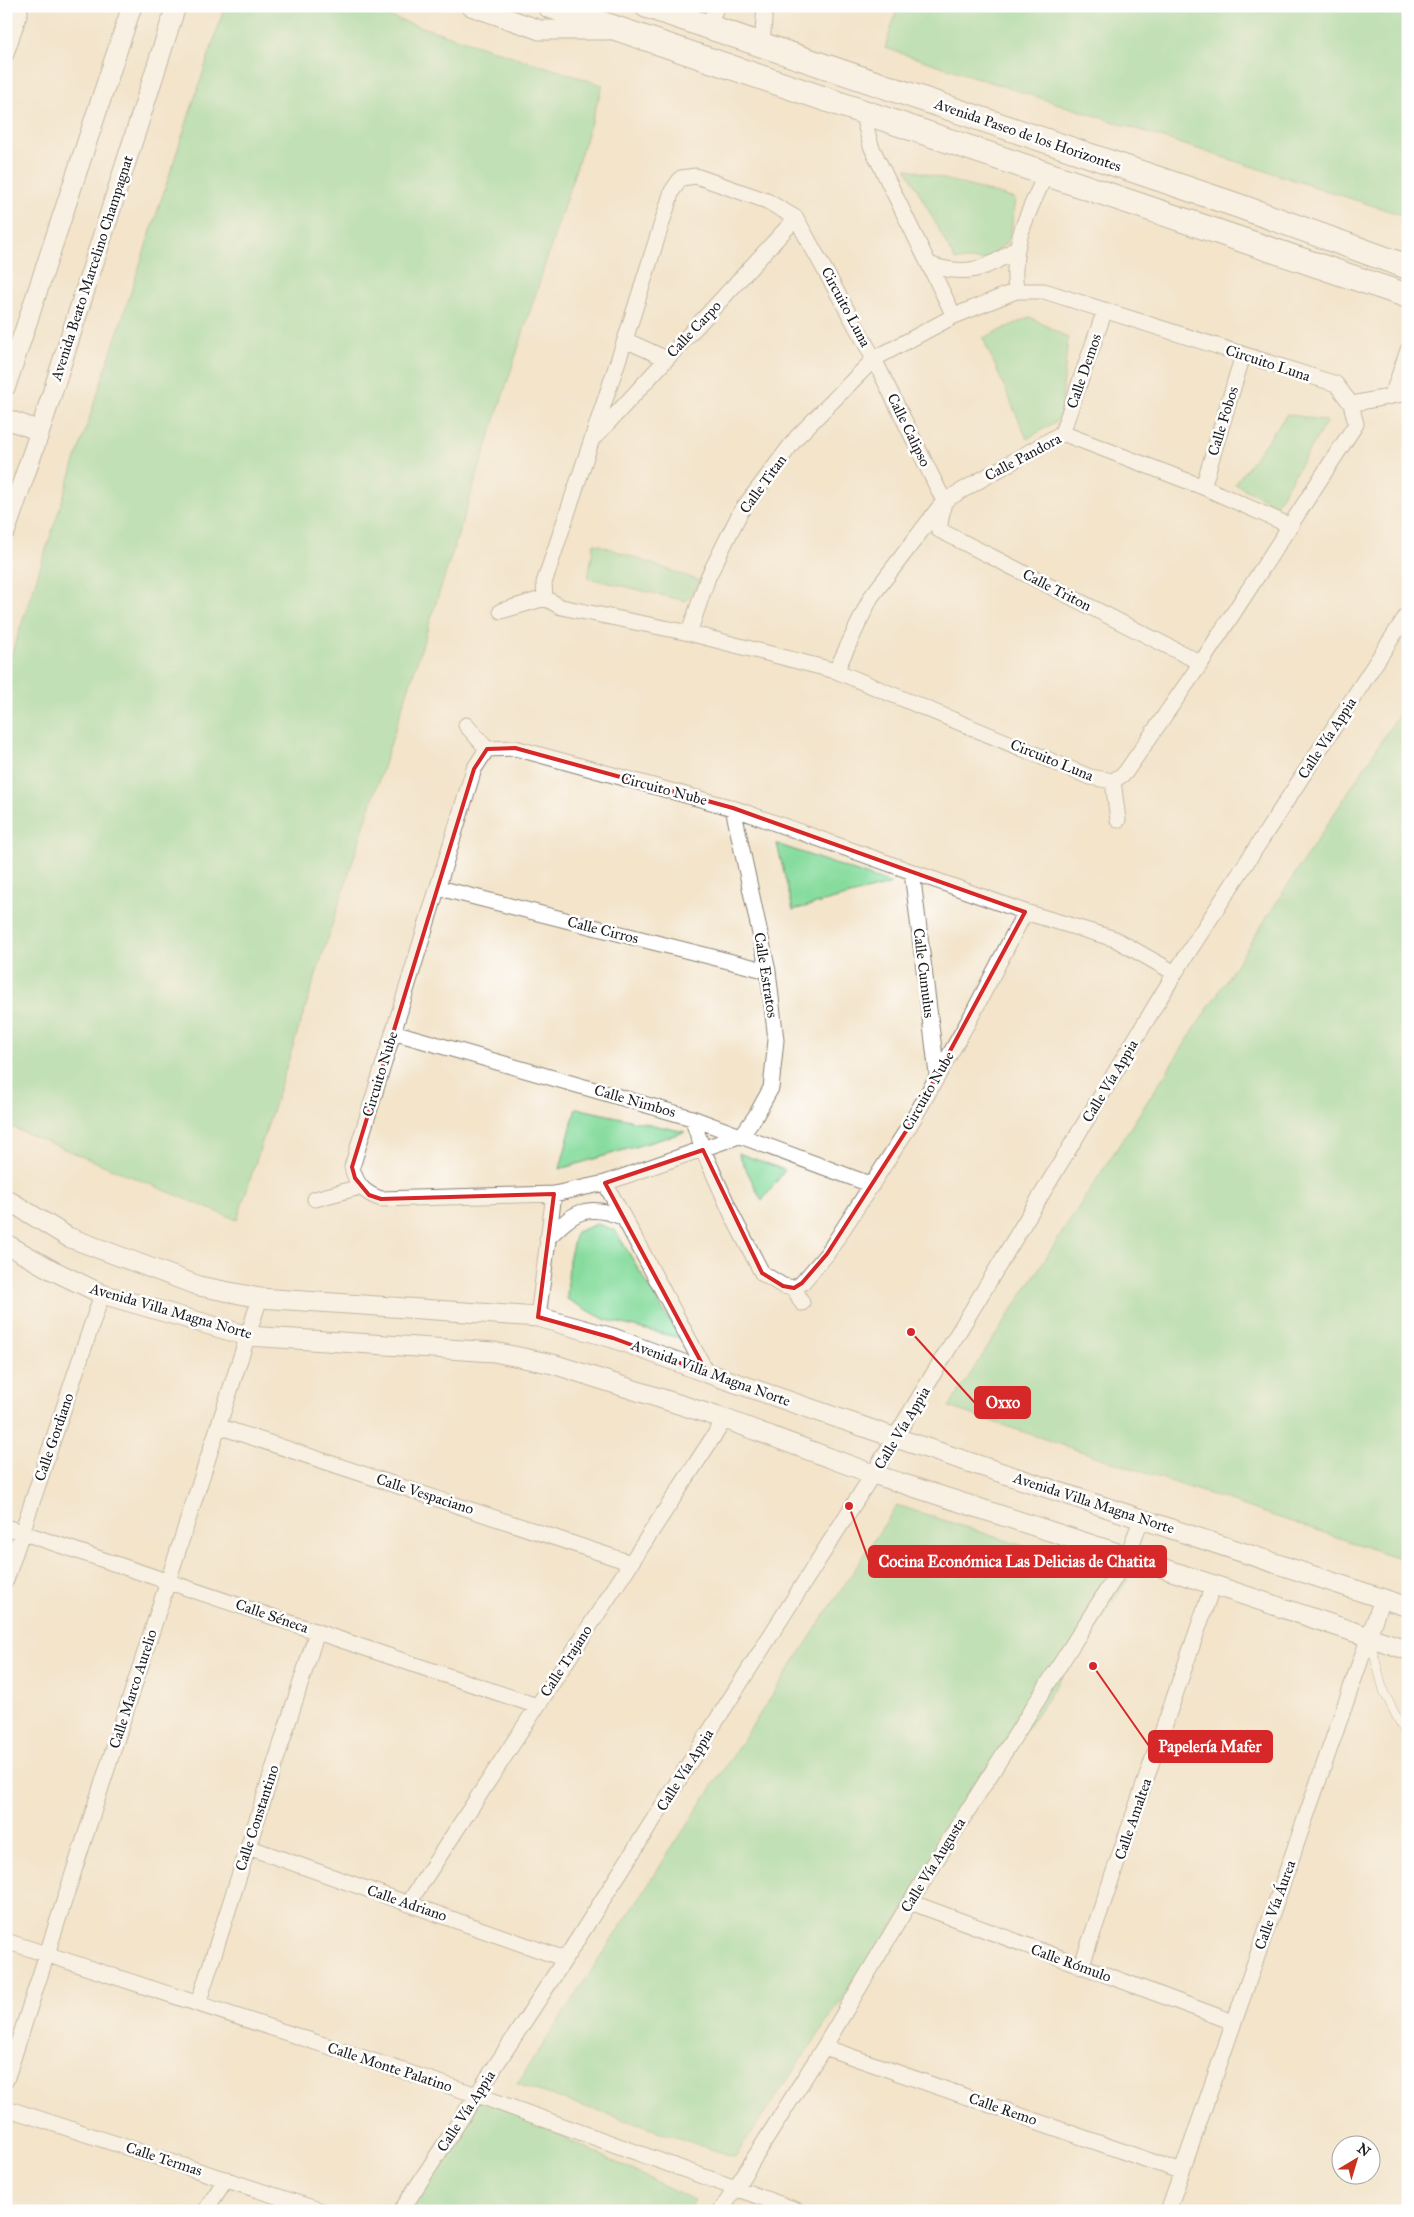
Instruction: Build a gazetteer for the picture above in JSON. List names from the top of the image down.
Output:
{
  "streets": {
    "main road": ["Avenida Paseo de los Horizontes"],
    "street": [
      "Avenida Beato Marcelino Champagnat",
      "Circuito Luna",
      "Calle Carpo",
      "Calle Demos",
      "Calle Fobos",
      "Calle Calipso",
      "Calle Pandora",
      "Calle Titan",
      "Calle Triton",
      "Calle Vía Appia",
      "Circuito Nube",
      "Calle Cirros",
      "Calle Cumulus",
      "Calle Estratos",
      "Calle Nimbos",
      "Avenida Villa Magna Norte",
      "Calle Gordiano",
      "Calle Vespaciano",
      "Calle Séneca",
      "Calle Trajano",
      "Calle Marco Aurelio",
      "Calle Constantino",
      "Calle Amaltea",
      "Calle Vía Augusta",
      "Calle Adriano",
      "Calle Vía Áurea",
      "Calle Rómulo",
      "Calle Monte Palatino",
      "Calle Remo",
      "Calle Termas"
    ]
  },
  "crossings": [
    ["Circuito Luna", "Calle Carpo"],
    ["Circuito Luna", "Calle Demos"],
    ["Circuito Luna", "Calle Fobos"],
    ["Circuito Luna", "Calle Calipso"],
    ["Circuito Luna", "Calle Pandora"],
    ["Circuito Luna", "Calle Titan"],
    ["Circuito Luna", "Calle Triton"],
    ["Calle Demos", "Calle Pandora"],
    ["Calle Fobos", "Calle Pandora"],
    ["Calle Calipso", "Calle Pandora"],
    ["Calle Calipso", "Calle Titan"],
    ["Calle Calipso", "Calle Triton"],
    ["Calle Pandora", "Calle Triton"],
    ["Calle Vía Appia", "Avenida Villa Magna Norte"],
    ["Calle Vía Appia", "Calle Adriano"],
    ["Calle Vía Appia", "Calle Monte Palatino"],
    ["Circuito Nube", "Calle Cirros"],
    ["Circuito Nube", "Calle Cumulus"],
    ["Circuito Nube", "Calle Estratos"],
    ["Circuito Nube", "Calle Nimbos"],
    ["Calle Cirros", "Calle Estratos"],
    ["Calle Estratos", "Calle Nimbos"],
    ["Avenida Villa Magna Norte", "Calle Gordiano"],
    ["Avenida Villa Magna Norte", "Calle Trajano"],
    ["Avenida Villa Magna Norte", "Calle Marco Aurelio"],
    ["Avenida Villa Magna Norte", "Calle Amaltea"],
    ["Avenida Villa Magna Norte", "Calle Vía Augusta"],
    ["Avenida Villa Magna Norte", "Calle Vía Áurea"],
    ["Calle Gordiano", "Calle Séneca"],
    ["Calle Vespaciano", "Calle Trajano"],
    ["Calle Vespaciano", "Calle Marco Aurelio"],
    ["Calle Séneca", "Calle Trajano"],
    ["Calle Séneca", "Calle Marco Aurelio"],
    ["Calle Séneca", "Calle Constantino"],
    ["Calle Trajano", "Calle Adriano"],
    ["Calle Marco Aurelio", "Calle Monte Palatino"],
    ["Calle Constantino", "Calle Adriano"],
    ["Calle Constantino", "Calle Monte Palatino"],
    ["Calle Amaltea", "Calle Rómulo"],
    ["Calle Vía Augusta", "Calle Rómulo"],
    ["Calle Vía Augusta", "Calle Monte Palatino"],
    ["Calle Vía Augusta", "Calle Remo"],
    ["Calle Vía Áurea", "Calle Rómulo"],
    ["Calle Vía Áurea", "Calle Remo"]
  ],
  "places": ["Oxxo", "Cocina Económica Las Delicias de Chatita", "Papelería Mafer"],
  "north": "top right"
}
